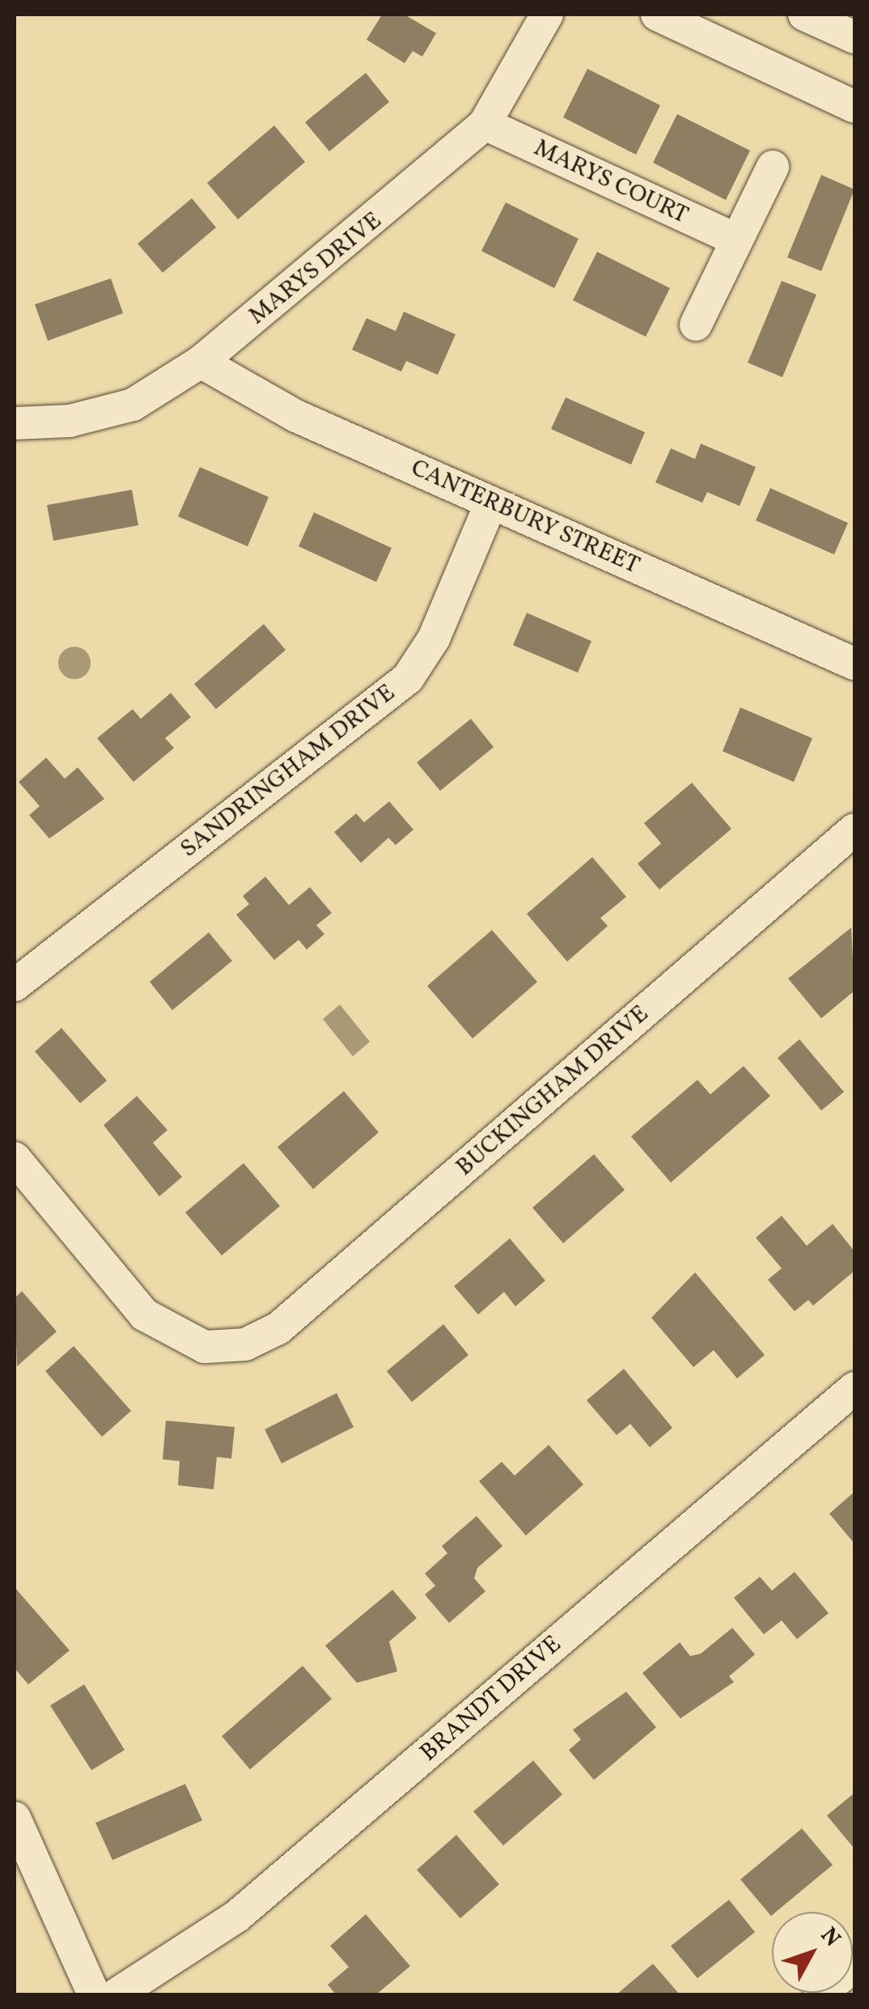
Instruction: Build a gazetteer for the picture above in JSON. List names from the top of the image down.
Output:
{
  "streets": {
    "street": [
      "MARYS COURT",
      "MARYS DRIVE",
      "CANTERBURY STREET",
      "SANDRINGHAM DRIVE",
      "BUCKINGHAM DRIVE",
      "BRANDT DRIVE"
    ]
  },
  "crossings": [
    ["MARYS COURT", "MARYS DRIVE"],
    ["MARYS DRIVE", "CANTERBURY STREET"],
    ["CANTERBURY STREET", "SANDRINGHAM DRIVE"]
  ],
  "north": "top right"
}
